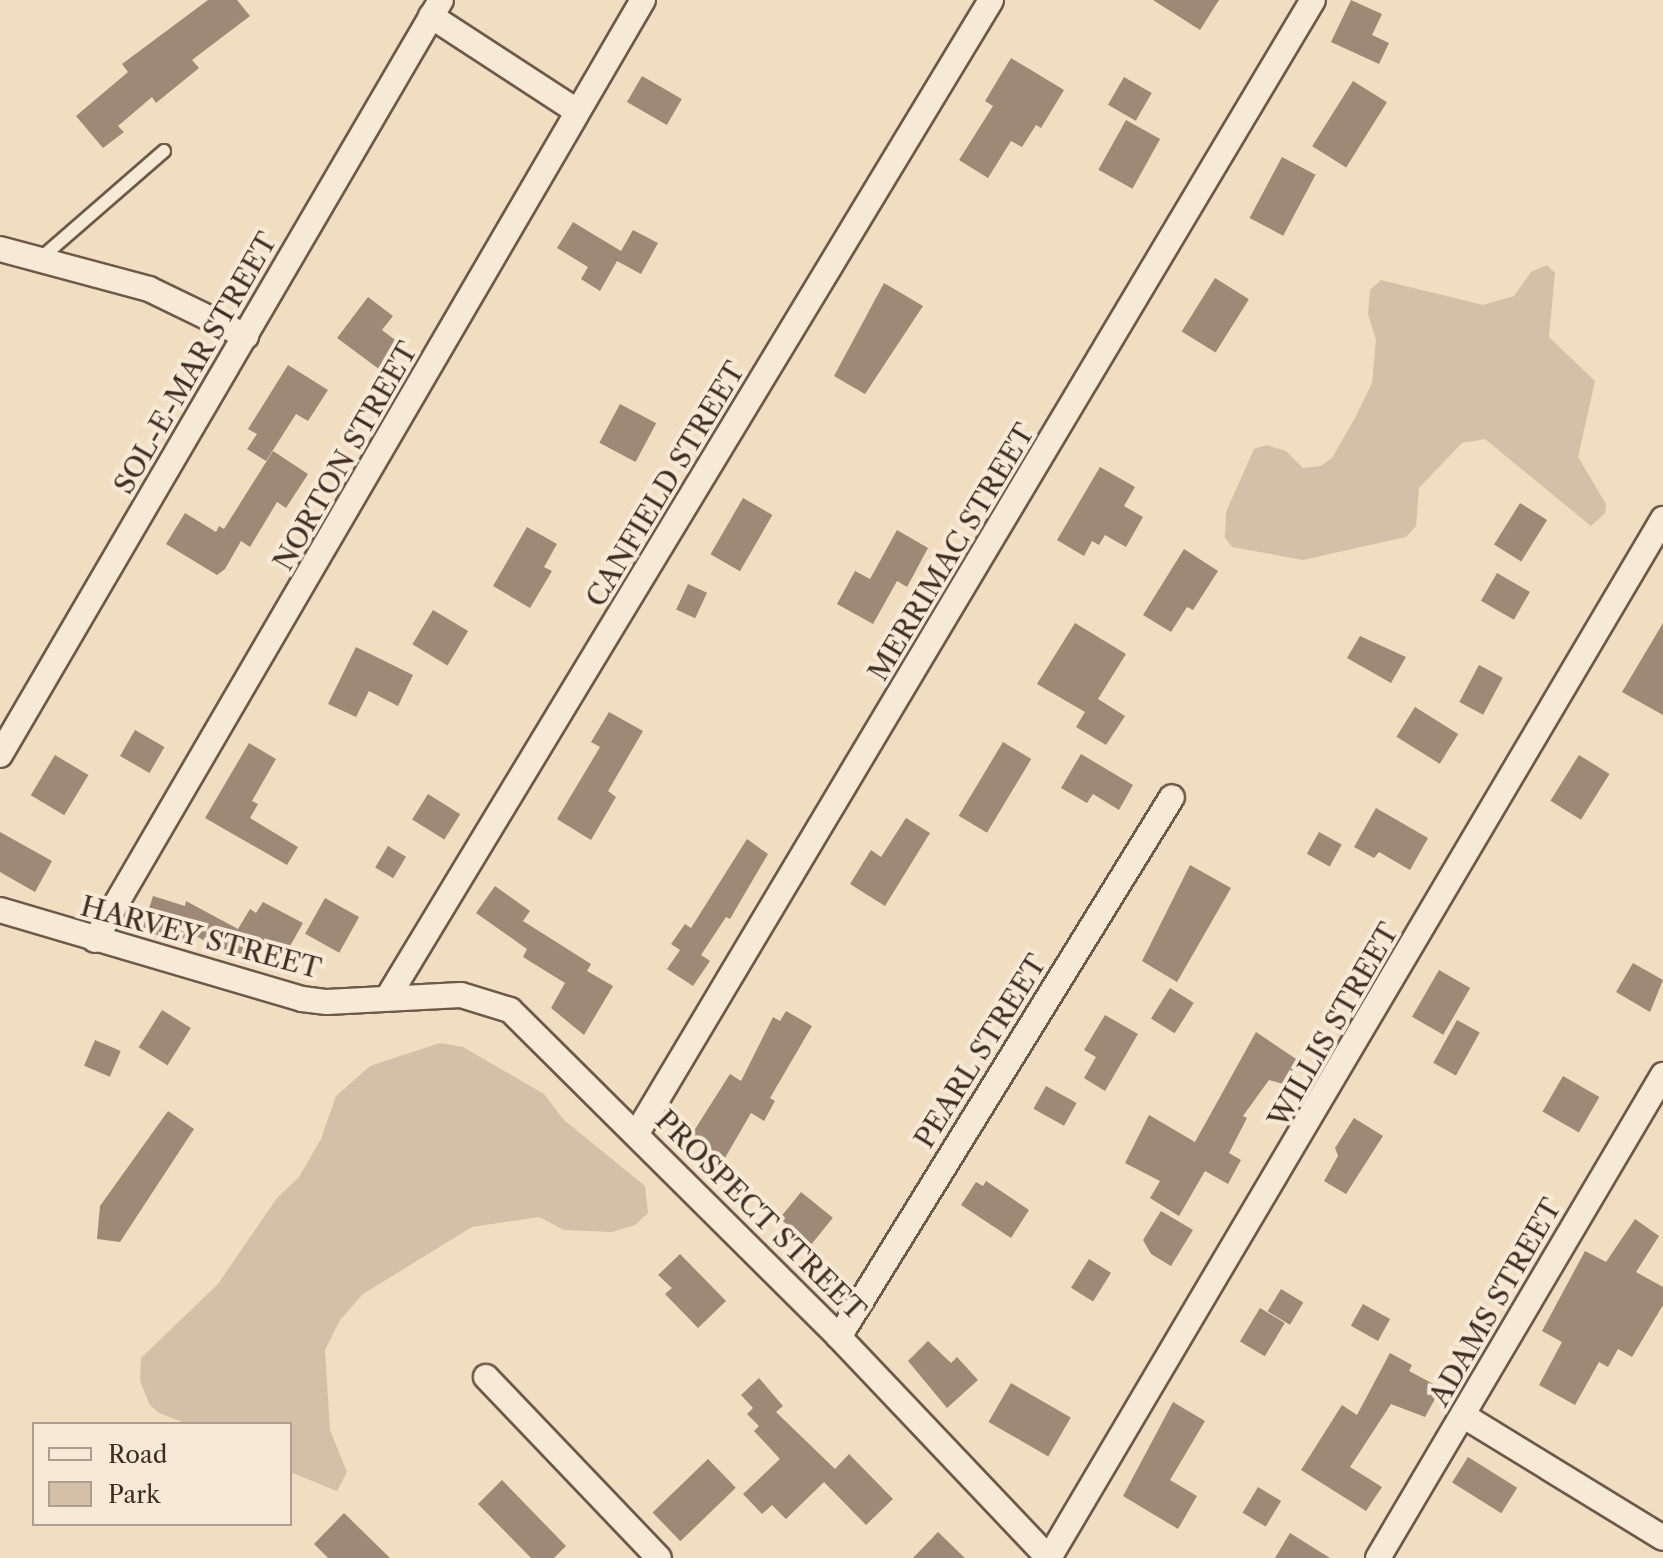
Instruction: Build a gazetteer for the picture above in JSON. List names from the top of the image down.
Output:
{
  "streets": {
    "street": [
      "SOL-E-MAR STREET",
      "NORTON STREET",
      "CANFIELD STREET",
      "MERRIMAC STREET",
      "HARVEY STREET",
      "WILLIS STREET",
      "PEARL STREET",
      "PROSPECT STREET",
      "ADAMS STREET"
    ]
  },
  "crossings": [
    ["NORTON STREET", "HARVEY STREET"],
    ["CANFIELD STREET", "HARVEY STREET"],
    ["CANFIELD STREET", "PROSPECT STREET"],
    ["MERRIMAC STREET", "PROSPECT STREET"],
    ["HARVEY STREET", "PROSPECT STREET"],
    ["WILLIS STREET", "PROSPECT STREET"],
    ["PEARL STREET", "PROSPECT STREET"]
  ],
  "legend": ["Road", "Park"]
}
